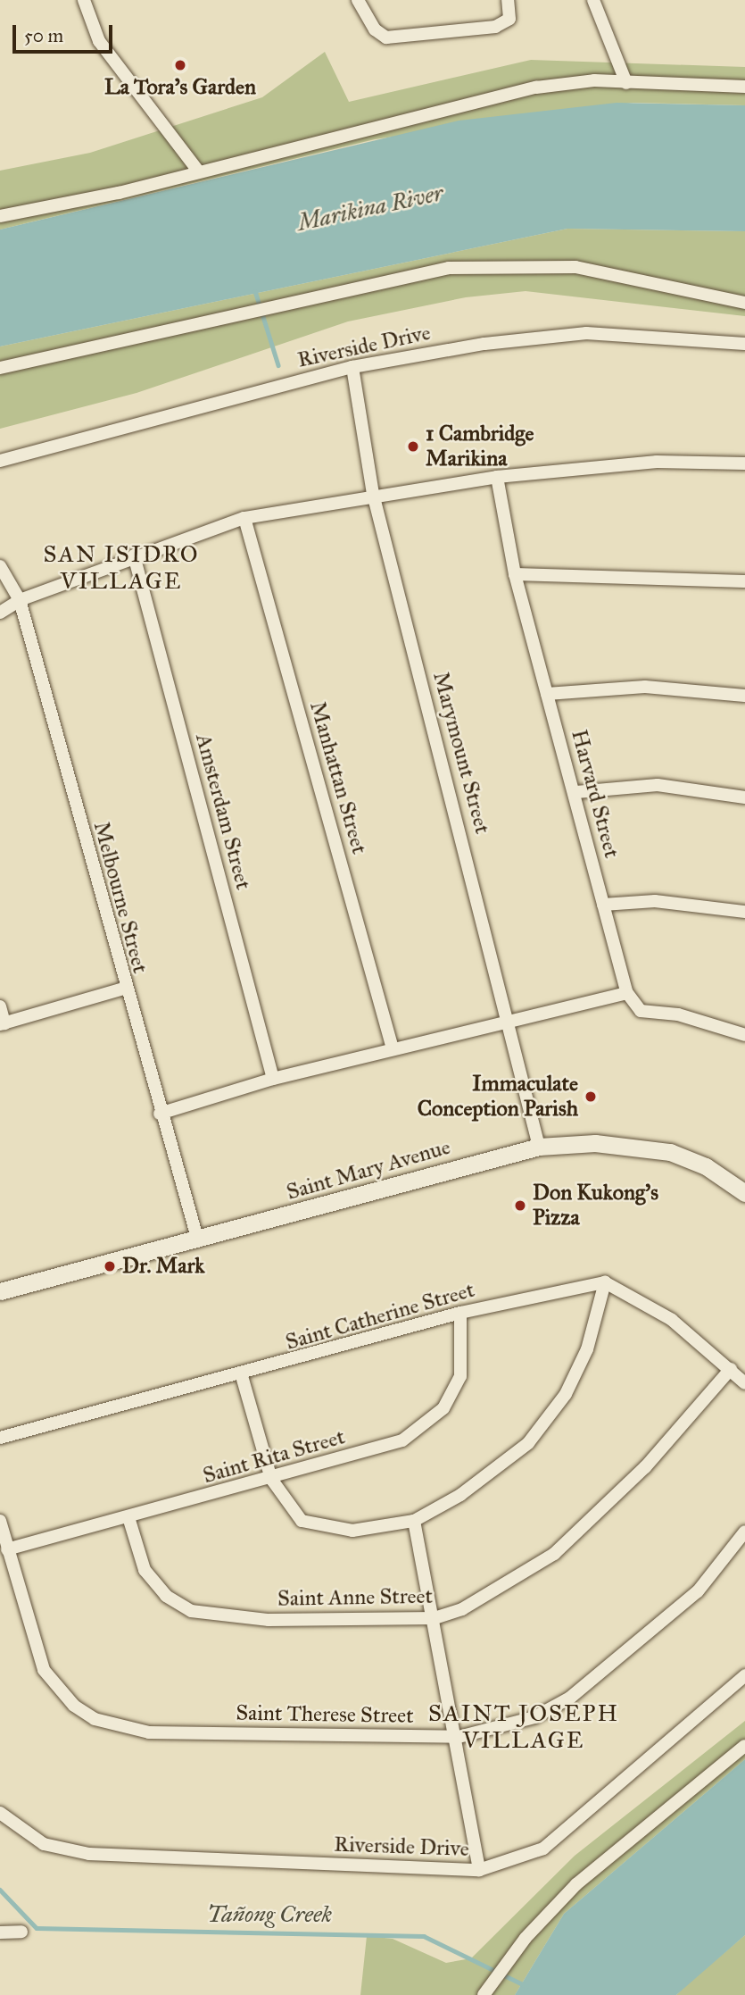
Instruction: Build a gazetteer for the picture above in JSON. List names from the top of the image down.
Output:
{
  "streets": {
    "street": [
      "Riverside Drive",
      "Marymount Street",
      "Manhattan Street",
      "Harvard Street",
      "Amsterdam Street",
      "Melbourne Street",
      "Saint Mary Avenue",
      "Saint Catherine Street",
      "Saint Rita Street",
      "Saint Anne Street",
      "Saint Therese Street"
    ]
  },
  "crossings": [
    ["Riverside Drive", "Marymount Street"],
    ["Marymount Street", "Saint Mary Avenue"],
    ["Melbourne Street", "Saint Mary Avenue"],
    ["Saint Catherine Street", "Saint Rita Street"],
    ["Saint Rita Street", "Saint Anne Street"],
    ["Saint Rita Street", "Saint Therese Street"]
  ],
  "districts": ["SAN ISIDRO VILLAGE", "SAINT JOSEPH VILLAGE"],
  "water": ["Marikina River", "Tañong Creek"],
  "places": [
    "La Tora's Garden",
    "1 Cambridge Marikina",
    "Immaculate Conception Parish",
    "Don Kukong's Pizza",
    "Dr. Mark"
  ],
  "scale_bar": "50 m"
}
